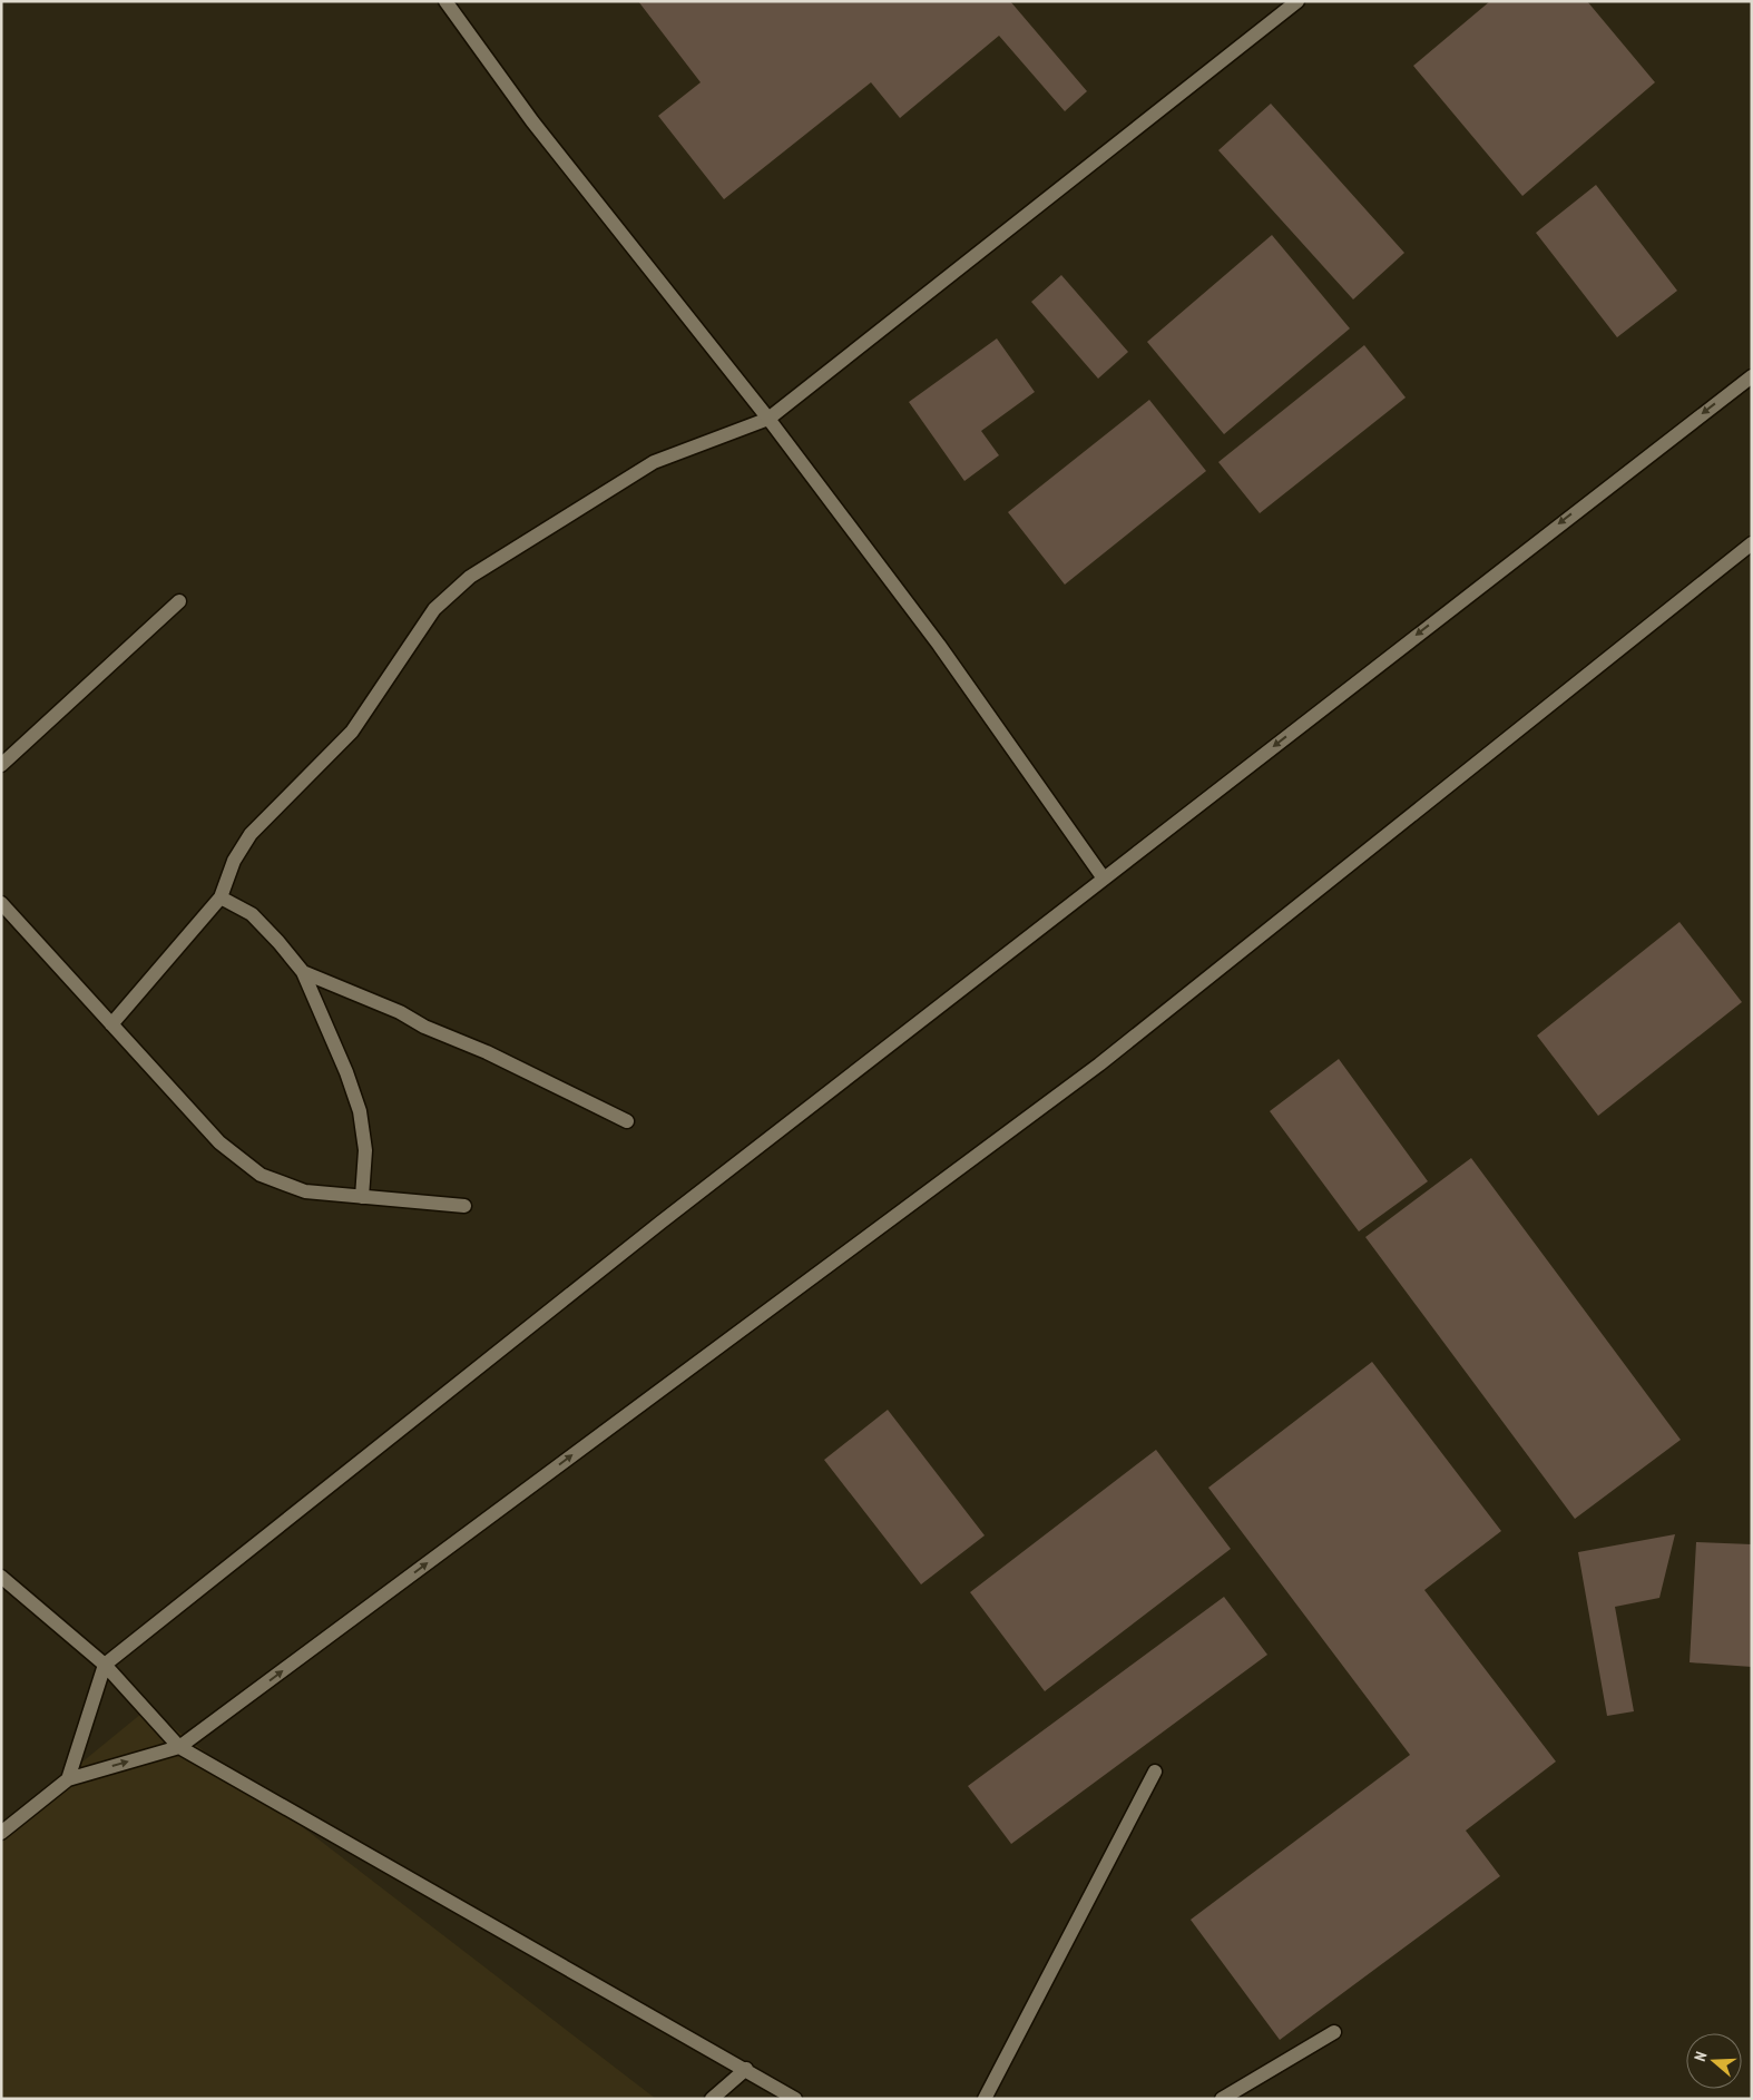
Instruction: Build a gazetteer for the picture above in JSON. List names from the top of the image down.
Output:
{
  "north": "left"
}
